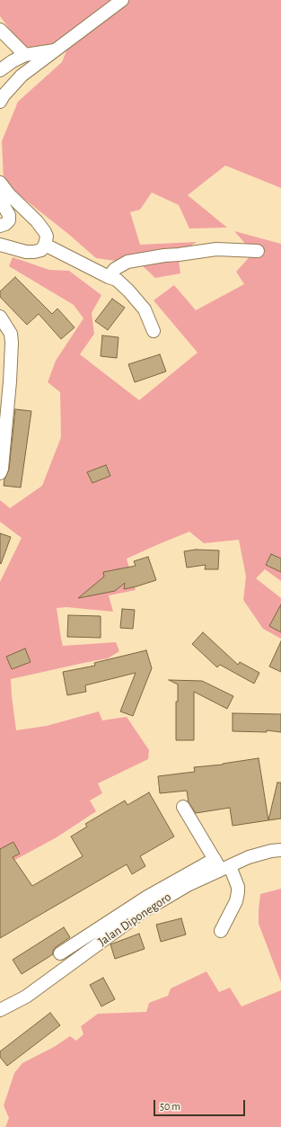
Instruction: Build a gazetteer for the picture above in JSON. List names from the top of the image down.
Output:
{
  "streets": {
    "street": ["Jalan Diponegoro"]
  },
  "scale_bar": "50 m"
}
